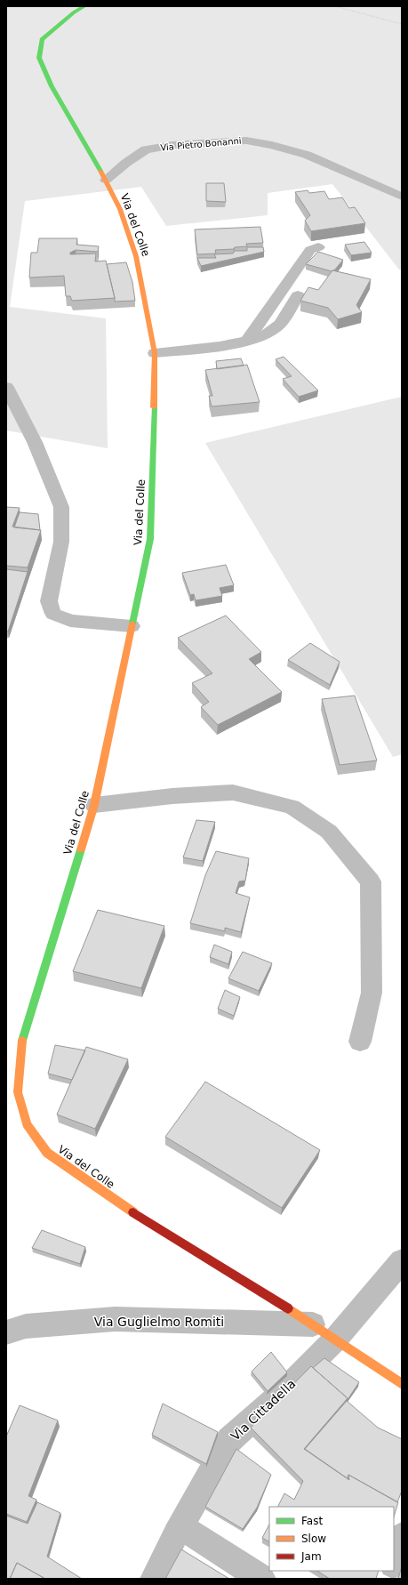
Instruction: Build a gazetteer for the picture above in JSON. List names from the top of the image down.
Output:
{
  "streets": {
    "street": [
      "Via Pietro Bonanni",
      "Via del Colle",
      "Via Guglielmo Romiti",
      "Via Cittadella"
    ]
  },
  "crossings": [
    ["Via Pietro Bonanni", "Via del Colle"],
    ["Via del Colle", "Via Guglielmo Romiti"],
    ["Via del Colle", "Via Cittadella"]
  ],
  "legend": ["Fast", "Slow", "Jam"]
}
